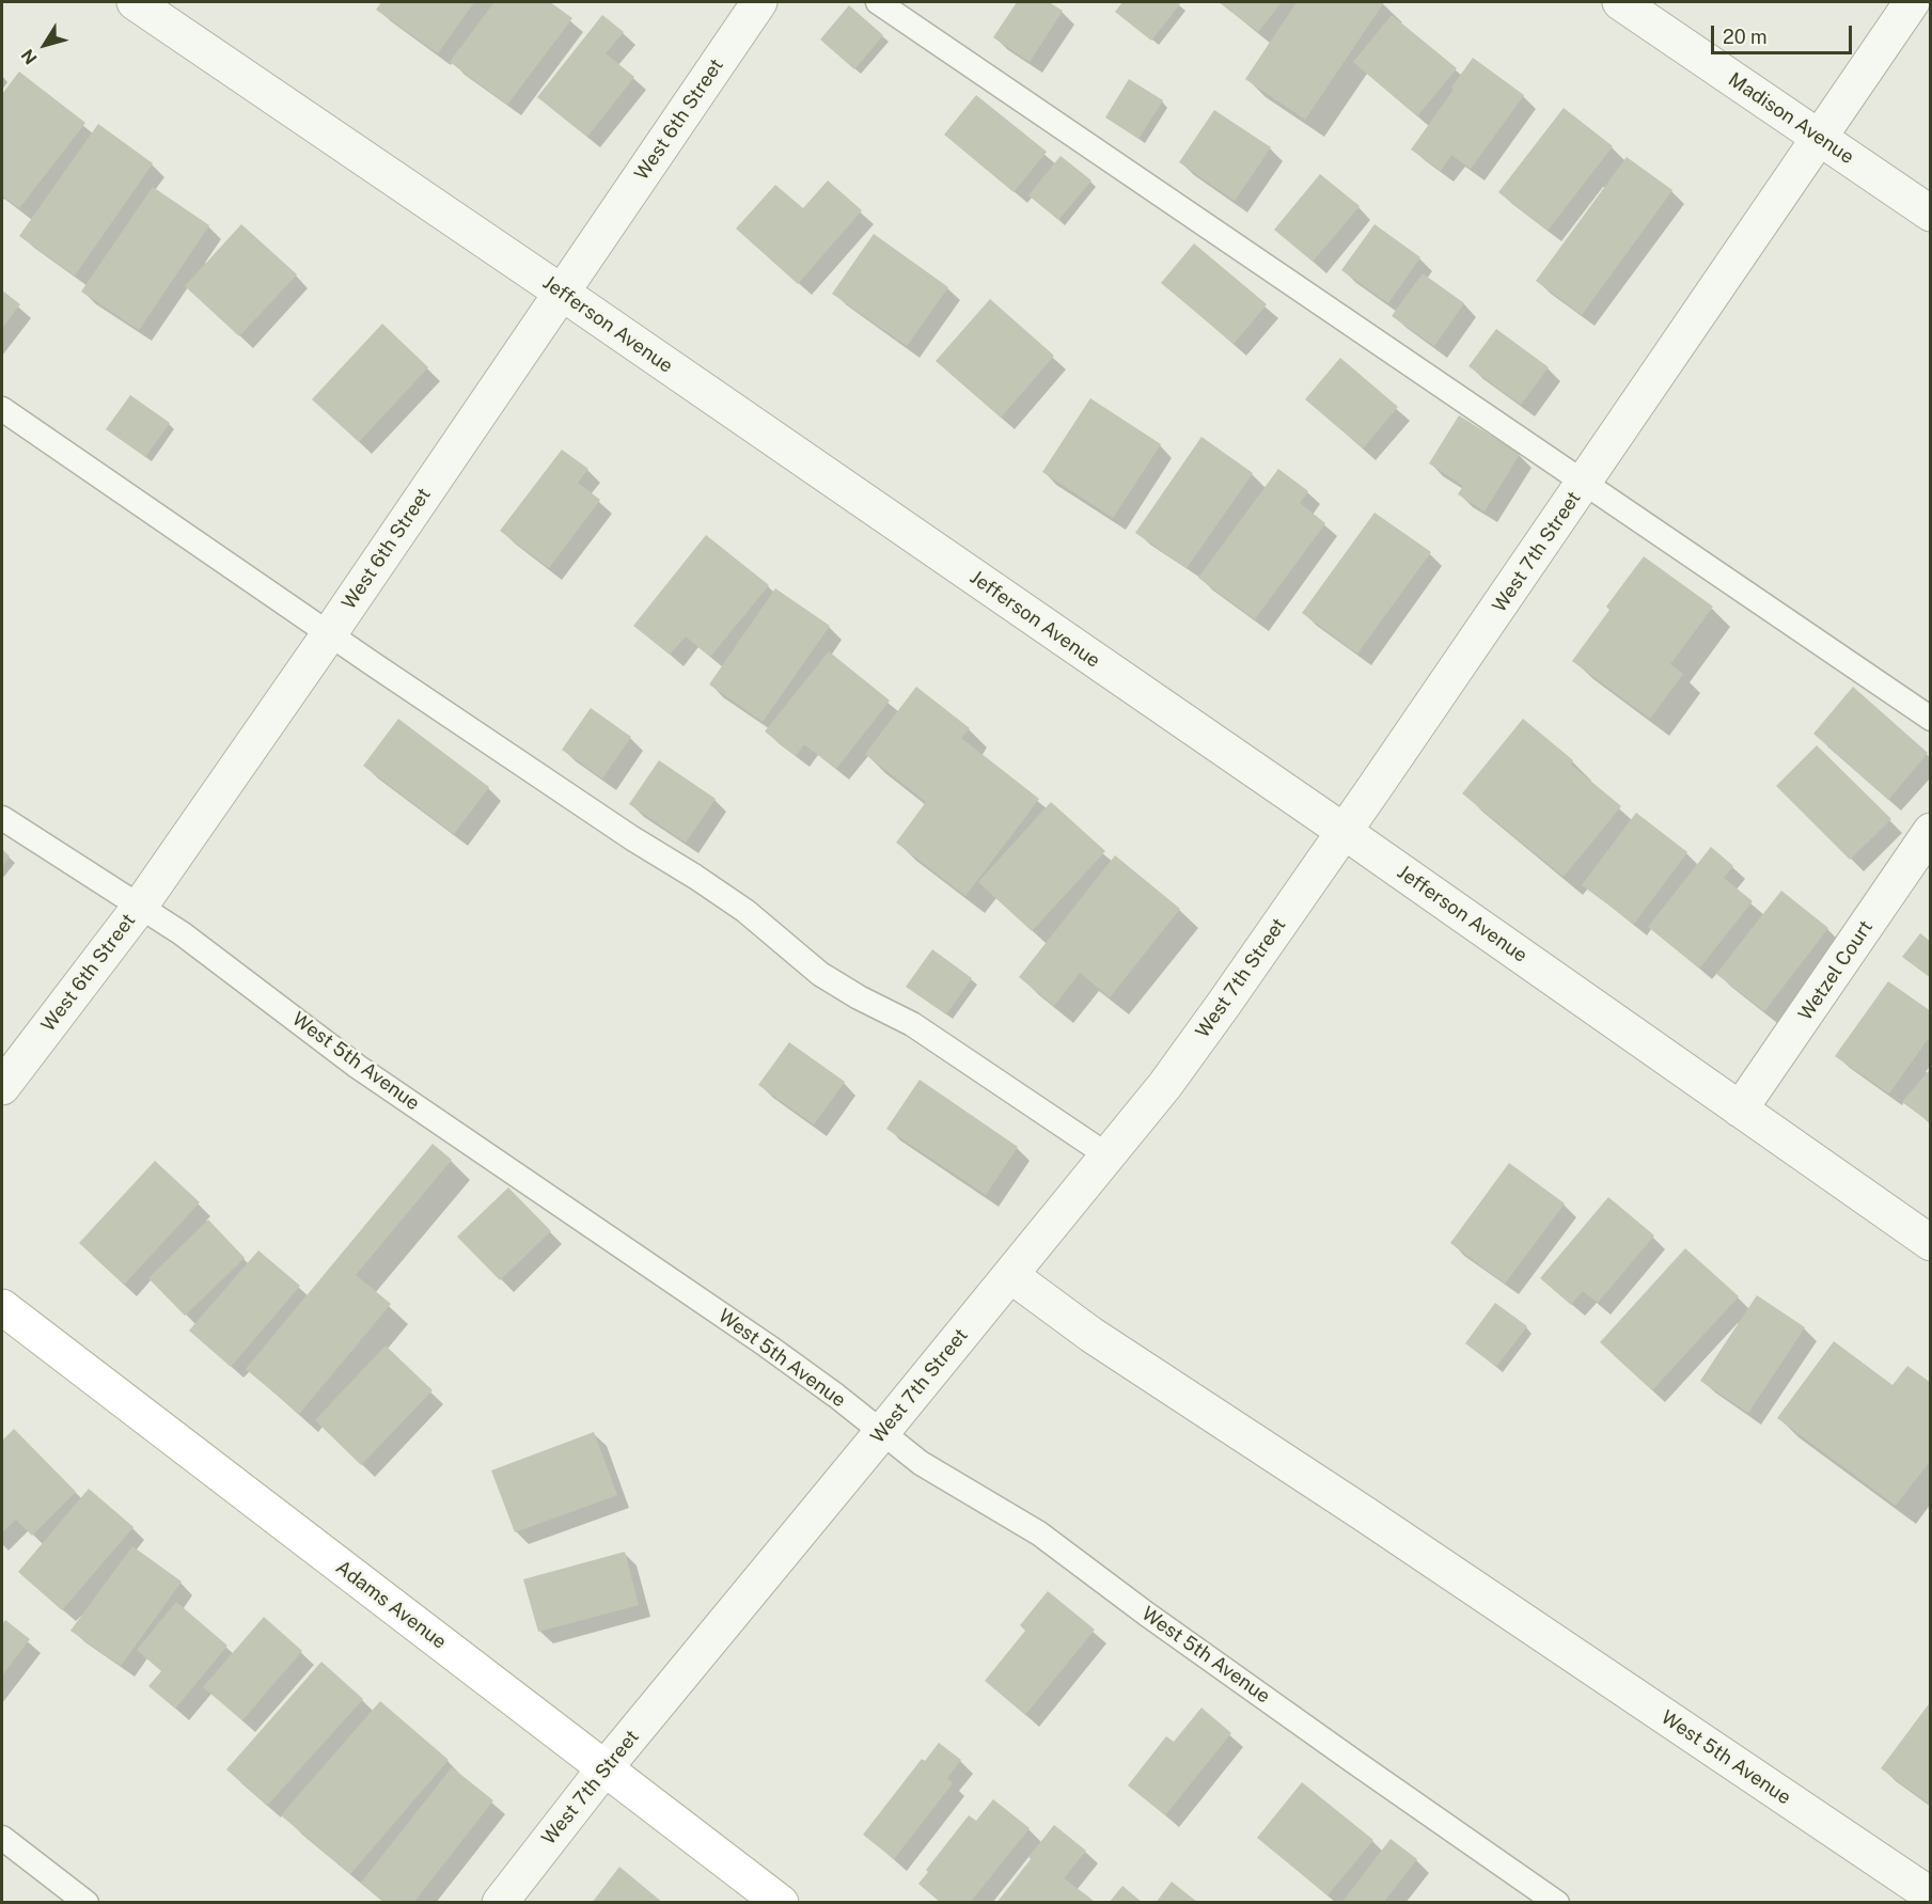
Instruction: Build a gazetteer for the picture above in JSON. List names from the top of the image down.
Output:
{
  "streets": {
    "main road": ["Adams Avenue"],
    "street": [
      "Madison Avenue",
      "West 6th Street",
      "Jefferson Avenue",
      "West 7th Street",
      "Wetzel Court",
      "West 5th Avenue"
    ]
  },
  "crossings": [
    ["Madison Avenue", "West 7th Street"],
    ["West 6th Street", "Jefferson Avenue"],
    ["West 6th Street", "West 5th Avenue"],
    ["Jefferson Avenue", "West 7th Street"],
    ["Jefferson Avenue", "Wetzel Court"],
    ["West 7th Street", "West 5th Avenue"],
    ["West 7th Street", "Adams Avenue"]
  ],
  "scale_bar": "20 m",
  "north": "bottom left"
}
